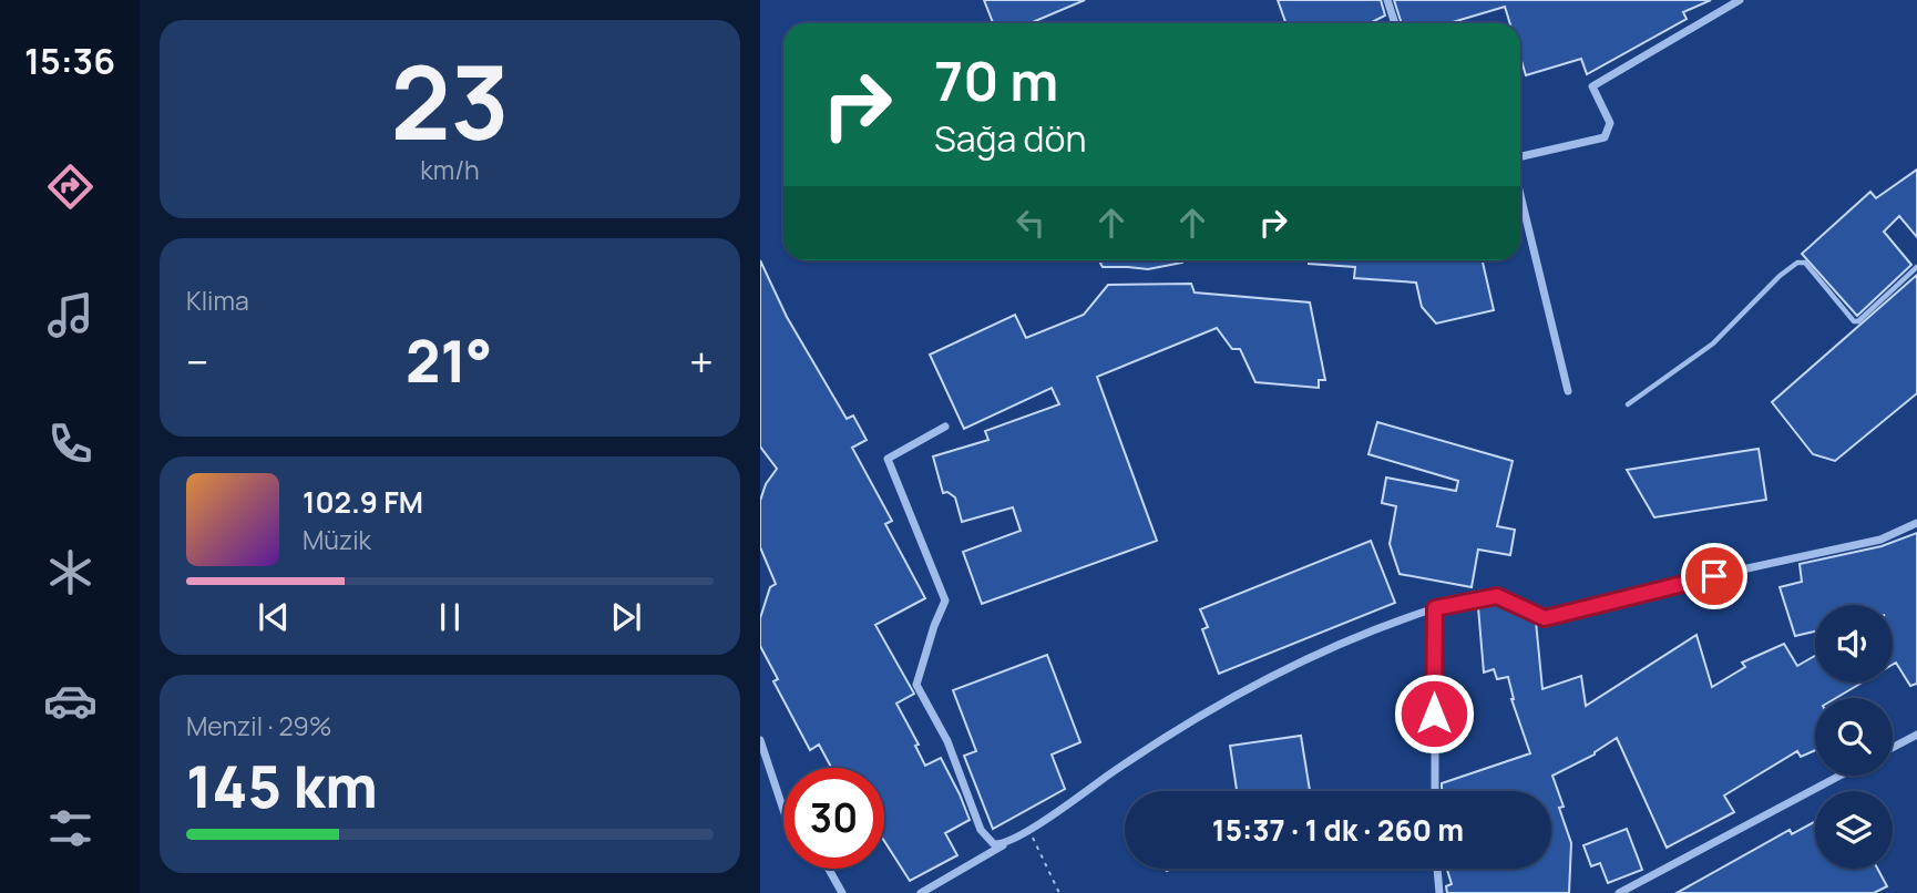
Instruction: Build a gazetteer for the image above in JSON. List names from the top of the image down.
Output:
{
  "page": {
    "tabs": "15:36",
    "tile": [
      ["23", "km/h"],
      "Klima",
      ["Menzil · 29%", "145 km"]
    ],
    "turn": ["70 m", "Sağa dön"],
    "heat": ["−", "21°", "+"],
    "song": ["102.9 FM", "Müzik"],
    "limit": "30",
    "trip": "15:37 · 1 dk · 260 m"
  }
}
